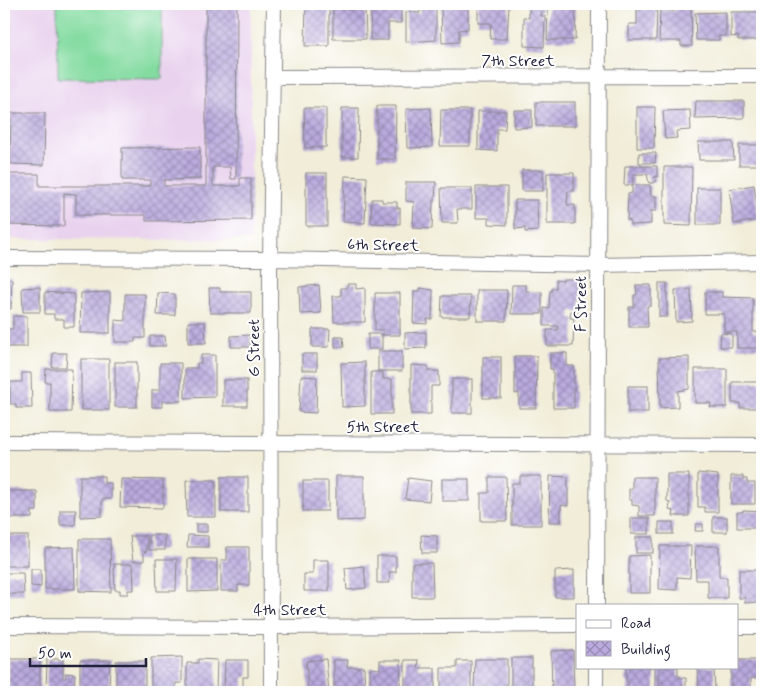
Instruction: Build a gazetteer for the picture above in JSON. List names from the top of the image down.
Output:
{
  "streets": {
    "street": [
      "7th Street",
      "6th Street",
      "F Street",
      "G Street",
      "5th Street",
      "4th Street"
    ]
  },
  "crossings": [
    ["7th Street", "F Street"],
    ["7th Street", "G Street"],
    ["6th Street", "F Street"],
    ["6th Street", "G Street"],
    ["F Street", "5th Street"],
    ["G Street", "5th Street"],
    ["G Street", "4th Street"]
  ],
  "legend": ["Road", "Building"],
  "scale_bar": "50 m"
}
